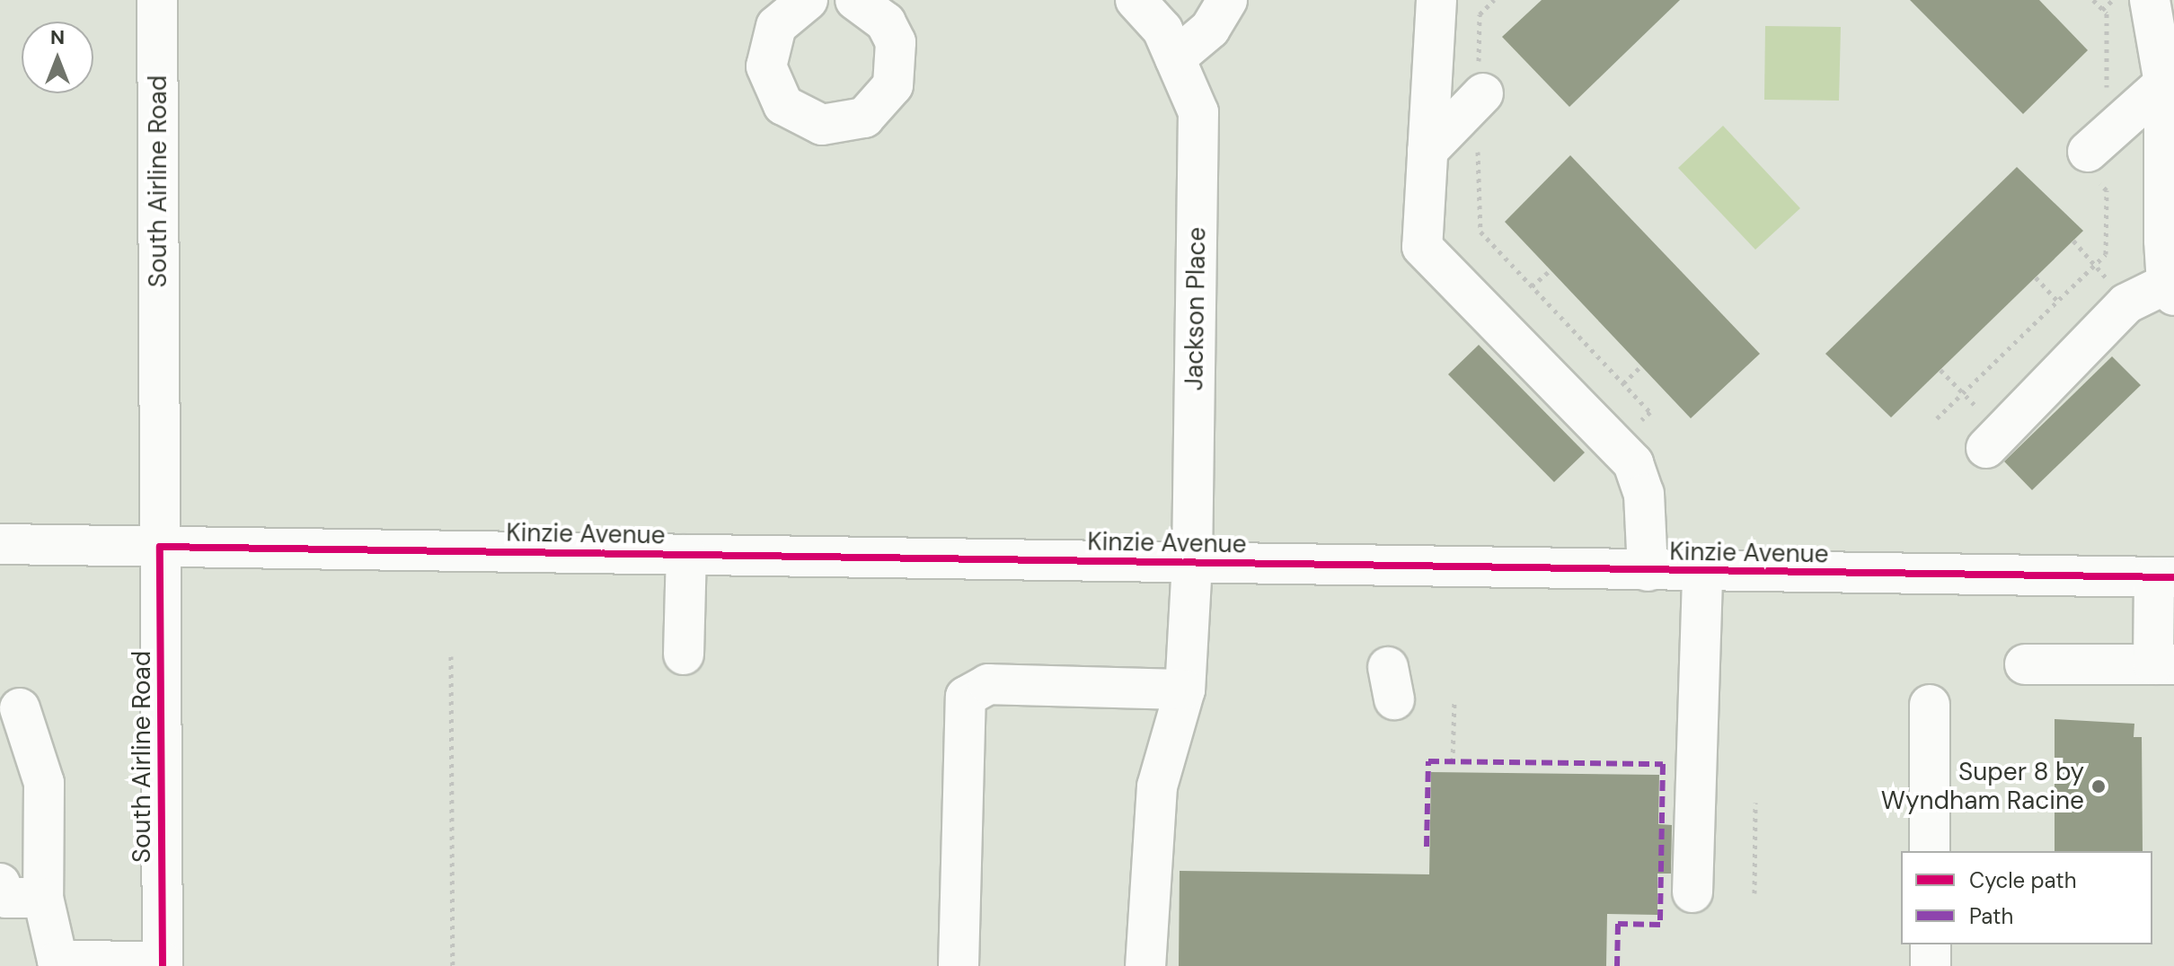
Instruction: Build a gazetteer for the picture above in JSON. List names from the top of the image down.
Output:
{
  "streets": {
    "street": ["South Airline Road", "Jackson Place", "Kinzie Avenue"]
  },
  "crossings": [
    ["South Airline Road", "Kinzie Avenue"],
    ["Jackson Place", "Kinzie Avenue"]
  ],
  "places": ["Super 8 by Wyndham Racine"],
  "legend": ["Cycle path", "Path"],
  "north": "top"
}
